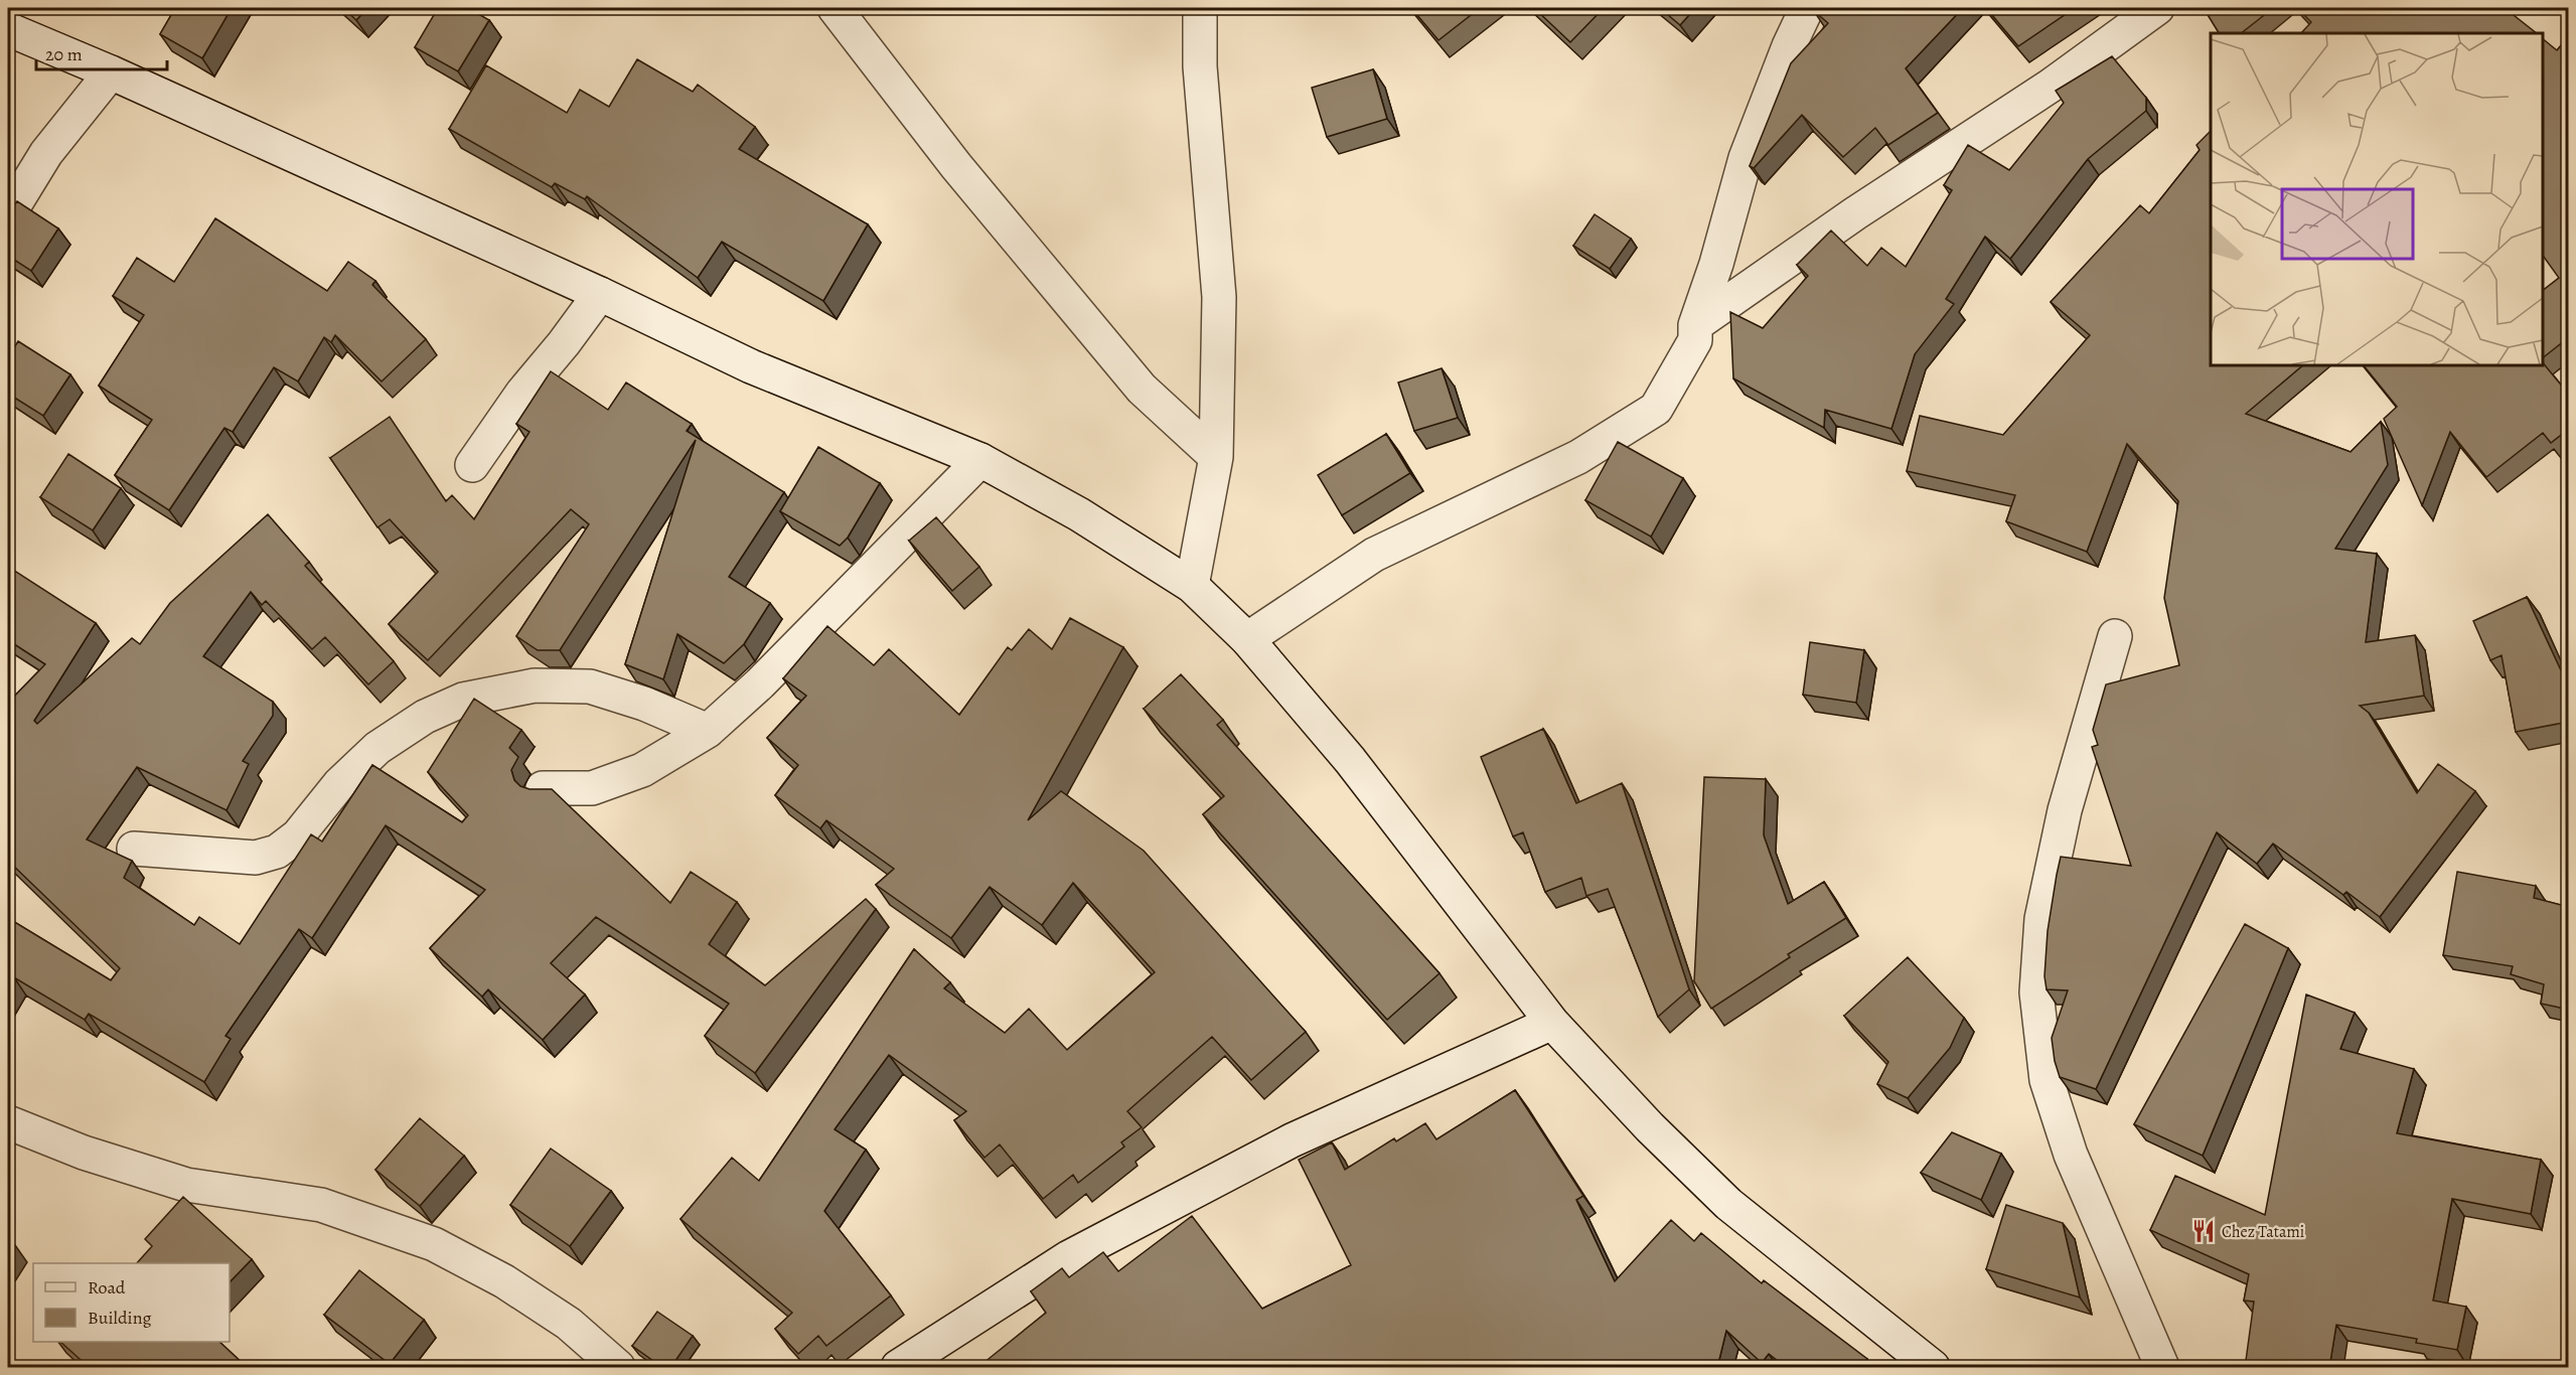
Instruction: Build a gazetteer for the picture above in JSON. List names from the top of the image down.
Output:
{
  "places": {
    "restaurant": ["Chez Tatami"]
  },
  "legend": ["Road", "Building"],
  "scale_bar": "20 m"
}
